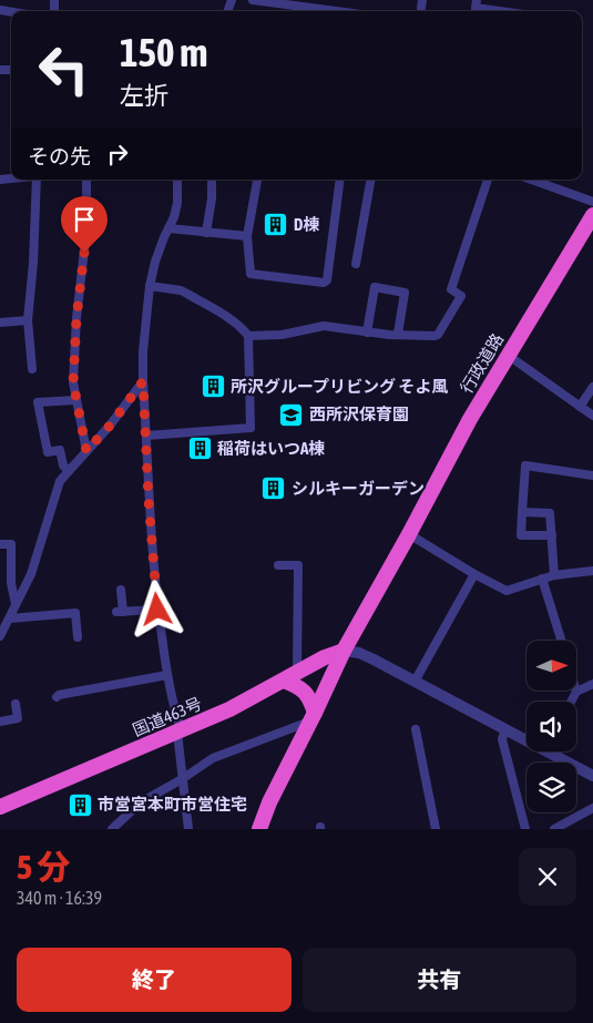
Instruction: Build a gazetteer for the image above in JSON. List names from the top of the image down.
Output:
{
  "streets": {
    "highway": ["行政道路", "国道463号"]
  },
  "places": {
    "building": [
      "D棟",
      "所沢グループリビング そよ風",
      "稲荷はいつA棟",
      "シルキーガーデン",
      "市営宮本町市営住宅"
    ],
    "school or university": ["西所沢保育園"]
  },
  "north": "right",
  "page": {
    "turn": ["150 m", "左折"],
    "then": "その先",
    "heading": ["5 分", "340 m · 16:39"],
    "buttons": ["終了", "共有"]
  }
}
